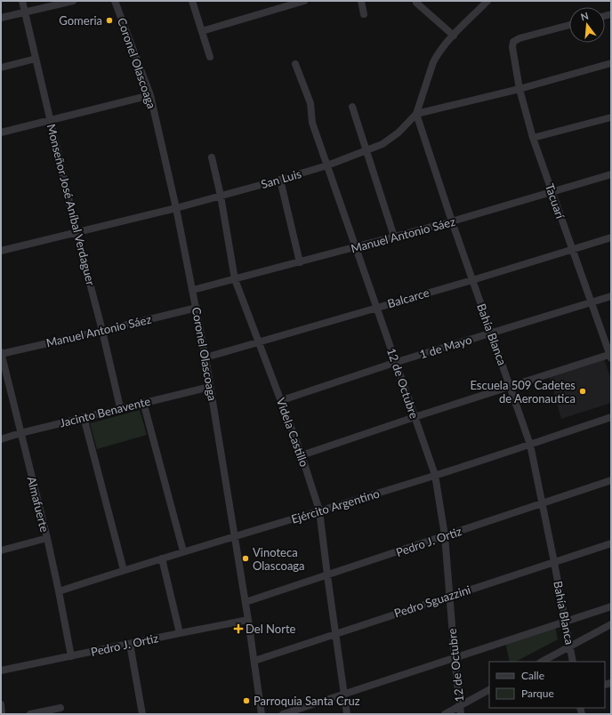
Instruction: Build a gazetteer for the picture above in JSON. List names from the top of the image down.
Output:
{
  "streets": {
    "street": [
      "Coronel Olascoaga",
      "San Luis",
      "Tacuarí",
      "Monseñor José Aníbal Verdaguer",
      "Manuel Antonio Sáez",
      "Balcarce",
      "Bahía Blanca",
      "1 de Mayo",
      "12 de Octubre",
      "Jacinto Benavente",
      "Videla Castillo",
      "Almafuerte",
      "Ejército Argentino",
      "Pedro J. Ortiz",
      "Pedro Sguazzini"
    ]
  },
  "crossings": [
    ["Coronel Olascoaga", "San Luis"],
    ["Coronel Olascoaga", "Manuel Antonio Sáez"],
    ["Coronel Olascoaga", "Balcarce"],
    ["Coronel Olascoaga", "Jacinto Benavente"],
    ["Coronel Olascoaga", "Ejército Argentino"],
    ["Coronel Olascoaga", "Pedro J. Ortiz"],
    ["Coronel Olascoaga", "Pedro Sguazzini"],
    ["San Luis", "Monseñor José Aníbal Verdaguer"],
    ["San Luis", "Bahía Blanca"],
    ["San Luis", "12 de Octubre"],
    ["San Luis", "Videla Castillo"],
    ["Tacuarí", "Manuel Antonio Sáez"],
    ["Tacuarí", "Balcarce"],
    ["Tacuarí", "1 de Mayo"],
    ["Monseñor José Aníbal Verdaguer", "Manuel Antonio Sáez"],
    ["Monseñor José Aníbal Verdaguer", "Jacinto Benavente"],
    ["Manuel Antonio Sáez", "Bahía Blanca"],
    ["Manuel Antonio Sáez", "12 de Octubre"],
    ["Manuel Antonio Sáez", "Videla Castillo"],
    ["Manuel Antonio Sáez", "Almafuerte"],
    ["Balcarce", "Bahía Blanca"],
    ["Balcarce", "12 de Octubre"],
    ["Balcarce", "Videla Castillo"],
    ["Bahía Blanca", "1 de Mayo"],
    ["Bahía Blanca", "Ejército Argentino"],
    ["Bahía Blanca", "Pedro J. Ortiz"],
    ["Bahía Blanca", "Pedro Sguazzini"],
    ["1 de Mayo", "12 de Octubre"],
    ["1 de Mayo", "Videla Castillo"],
    ["12 de Octubre", "Ejército Argentino"],
    ["12 de Octubre", "Pedro J. Ortiz"],
    ["12 de Octubre", "Pedro Sguazzini"],
    ["Jacinto Benavente", "Almafuerte"],
    ["Videla Castillo", "Ejército Argentino"],
    ["Videla Castillo", "Pedro J. Ortiz"],
    ["Videla Castillo", "Pedro Sguazzini"],
    ["Almafuerte", "Ejército Argentino"],
    ["Almafuerte", "Pedro J. Ortiz"]
  ],
  "places": {
    "other": [
      "Gomeria",
      "Escuela 509 Cadetes de Aeronautica",
      "Vinoteca Olascoaga",
      "Parroquia Santa Cruz"
    ],
    "health": ["Del Norte"]
  },
  "legend": ["Calle", "Parque"],
  "north": "top"
}
